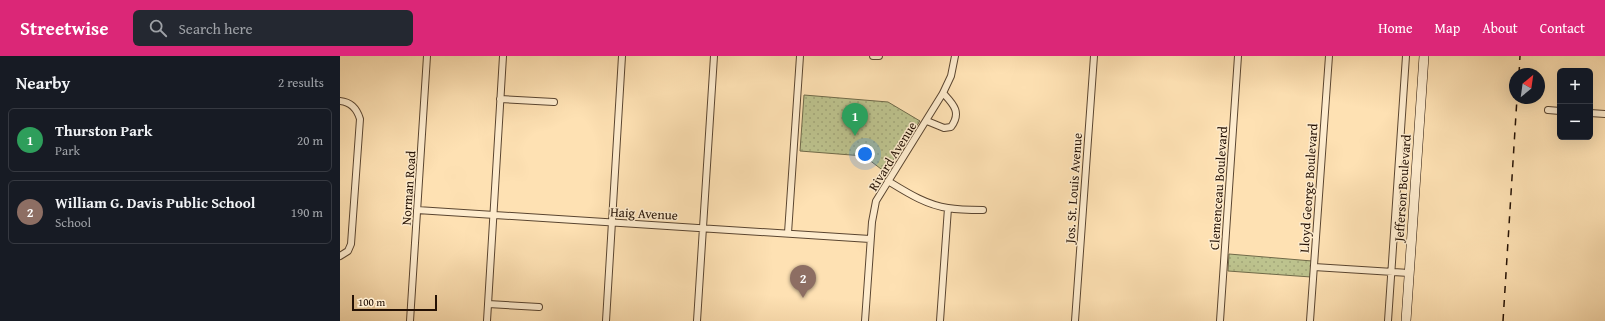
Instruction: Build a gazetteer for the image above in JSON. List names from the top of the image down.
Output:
{
  "streets": {
    "street": [
      "Rivard Avenue",
      "Norman Road",
      "Jos. St. Louis Avenue",
      "Clemenceau Boulevard",
      "Lloyd George Boulevard",
      "Jefferson Boulevard",
      "Haig Avenue"
    ]
  },
  "crossings": [
    ["Rivard Avenue", "Haig Avenue"],
    ["Norman Road", "Haig Avenue"]
  ],
  "scale_bar": "100 m",
  "north": "top right",
  "page": {
    "header": "Streetwise",
    "search": "Search here",
    "nav": [
      "Home",
      "Map",
      "About",
      "Contact"
    ],
    "heading": ["Nearby", "2 results"],
    "map_buttons": ["+", "−"],
    "pins": ["1", "2"],
    "list": [
      {
        "mark": "1",
        "name": "Thurston Park",
        "note": "Park",
        "value": "20 m"
      },
      {
        "mark": "2",
        "name": "William G. Davis Public School",
        "note": "School",
        "value": "190 m"
      }
    ],
    "scale": "100 m"
  }
}
